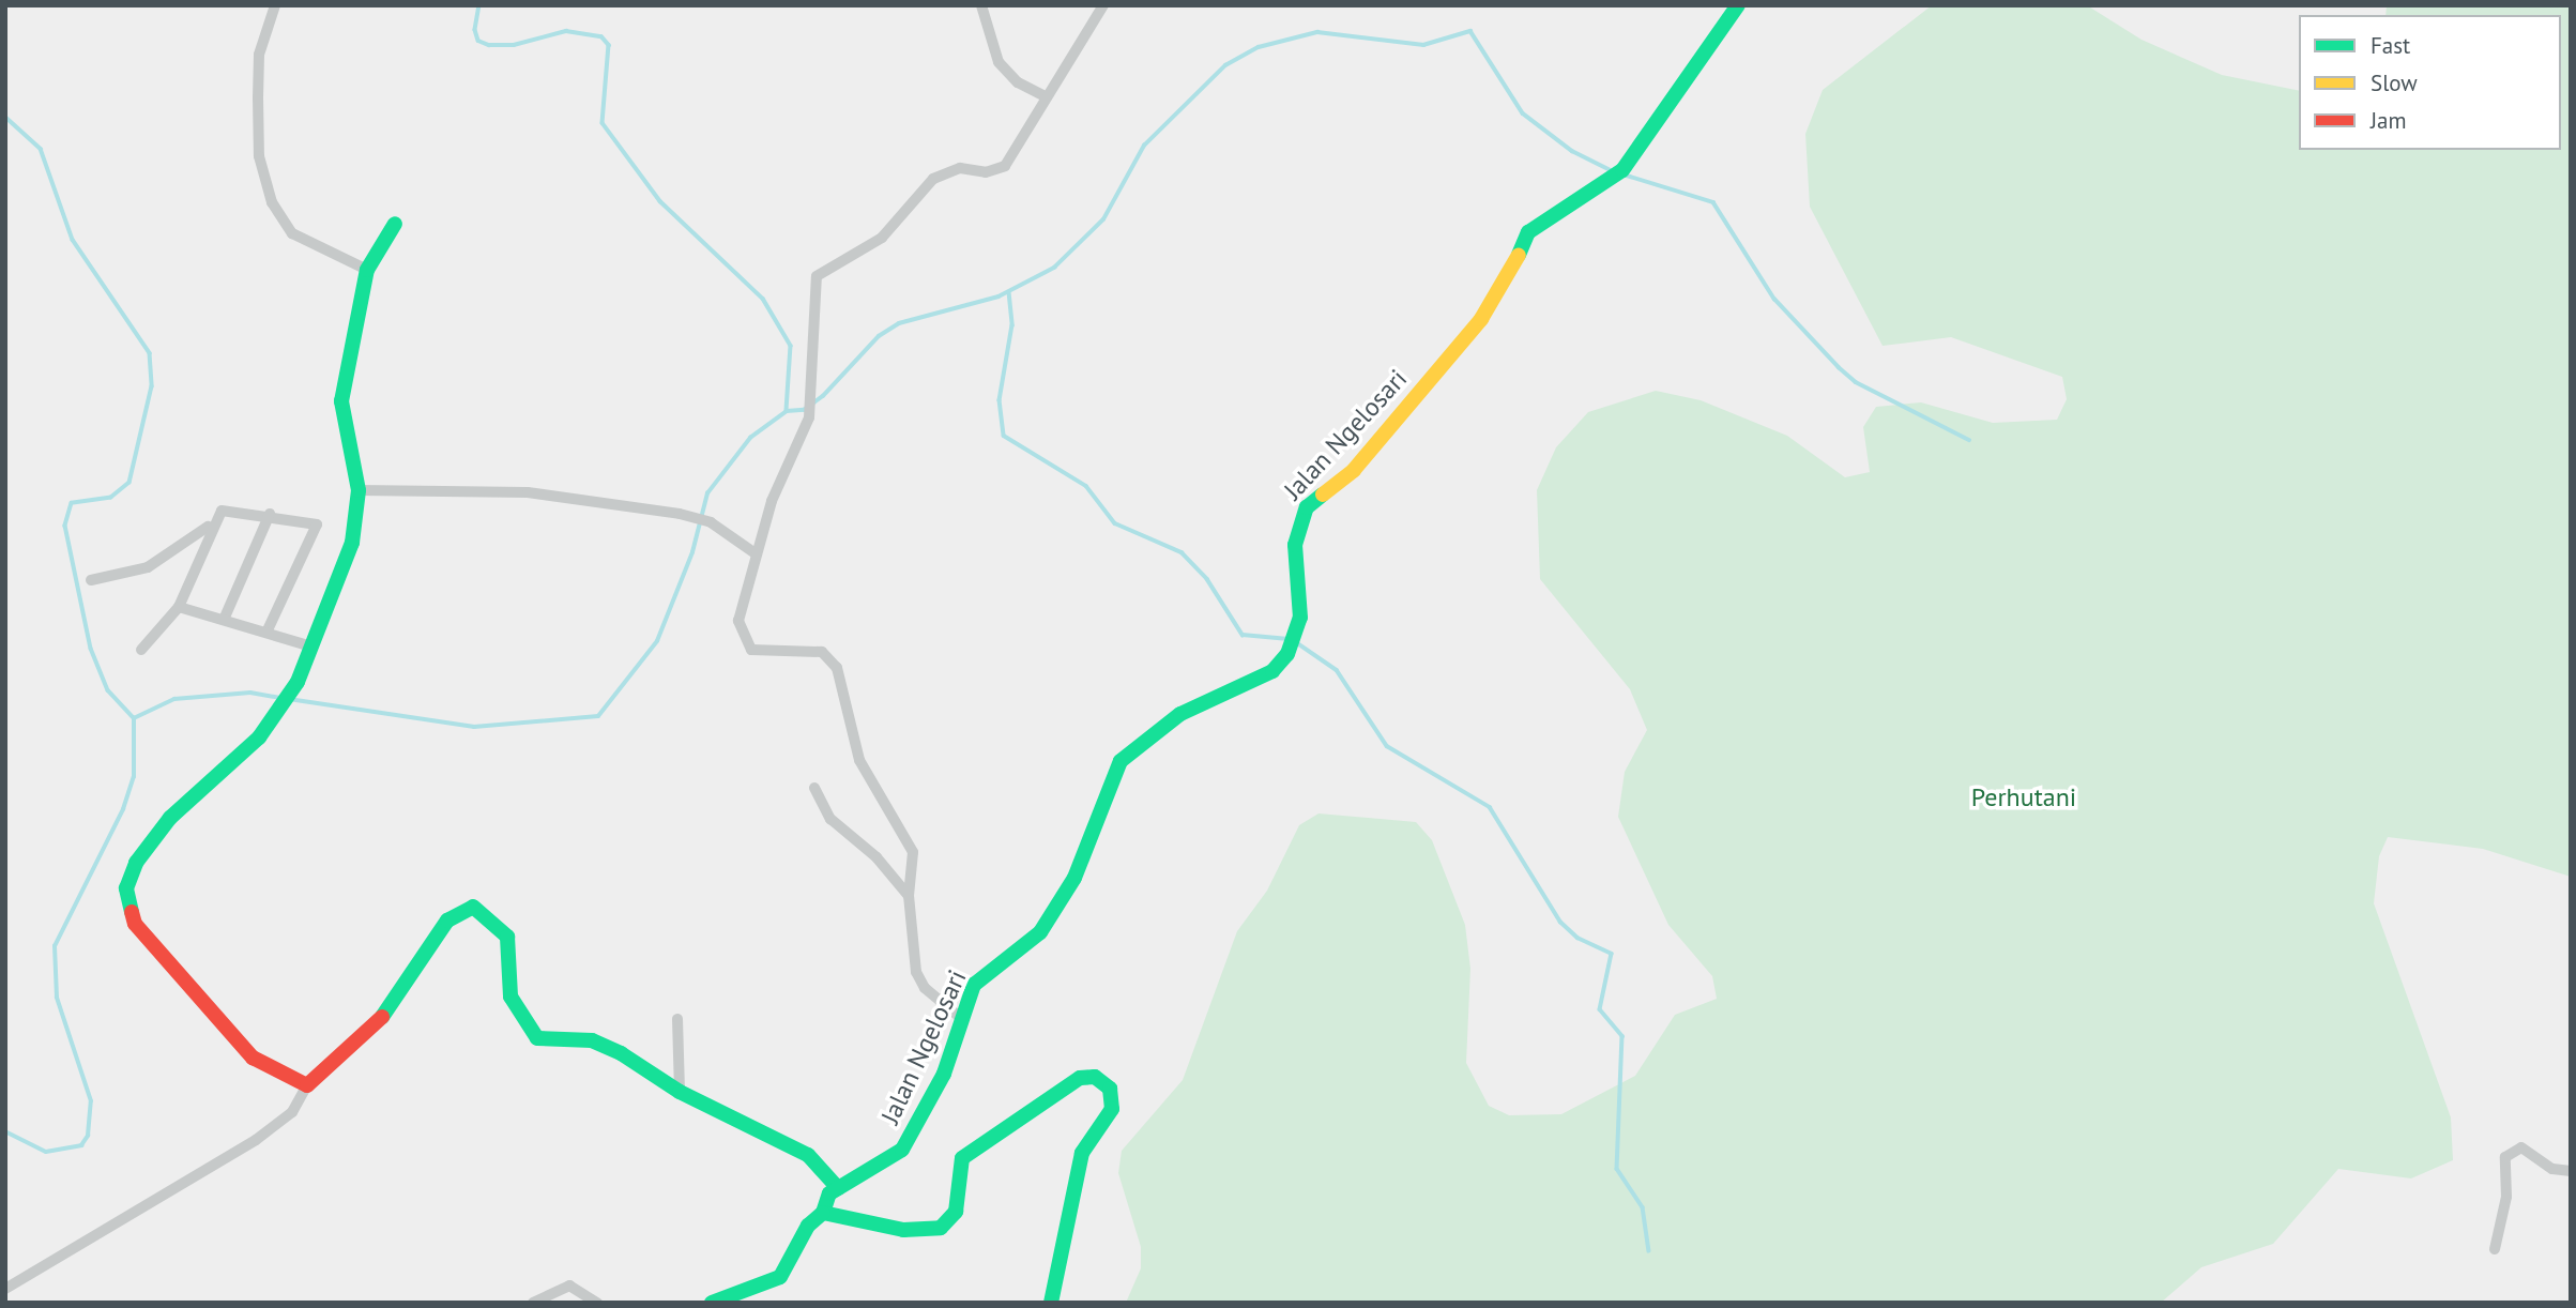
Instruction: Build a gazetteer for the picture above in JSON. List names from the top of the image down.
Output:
{
  "streets": {
    "street": ["Jalan Ngelosari"]
  },
  "parks": ["Perhutani"],
  "legend": ["Fast", "Slow", "Jam"]
}
